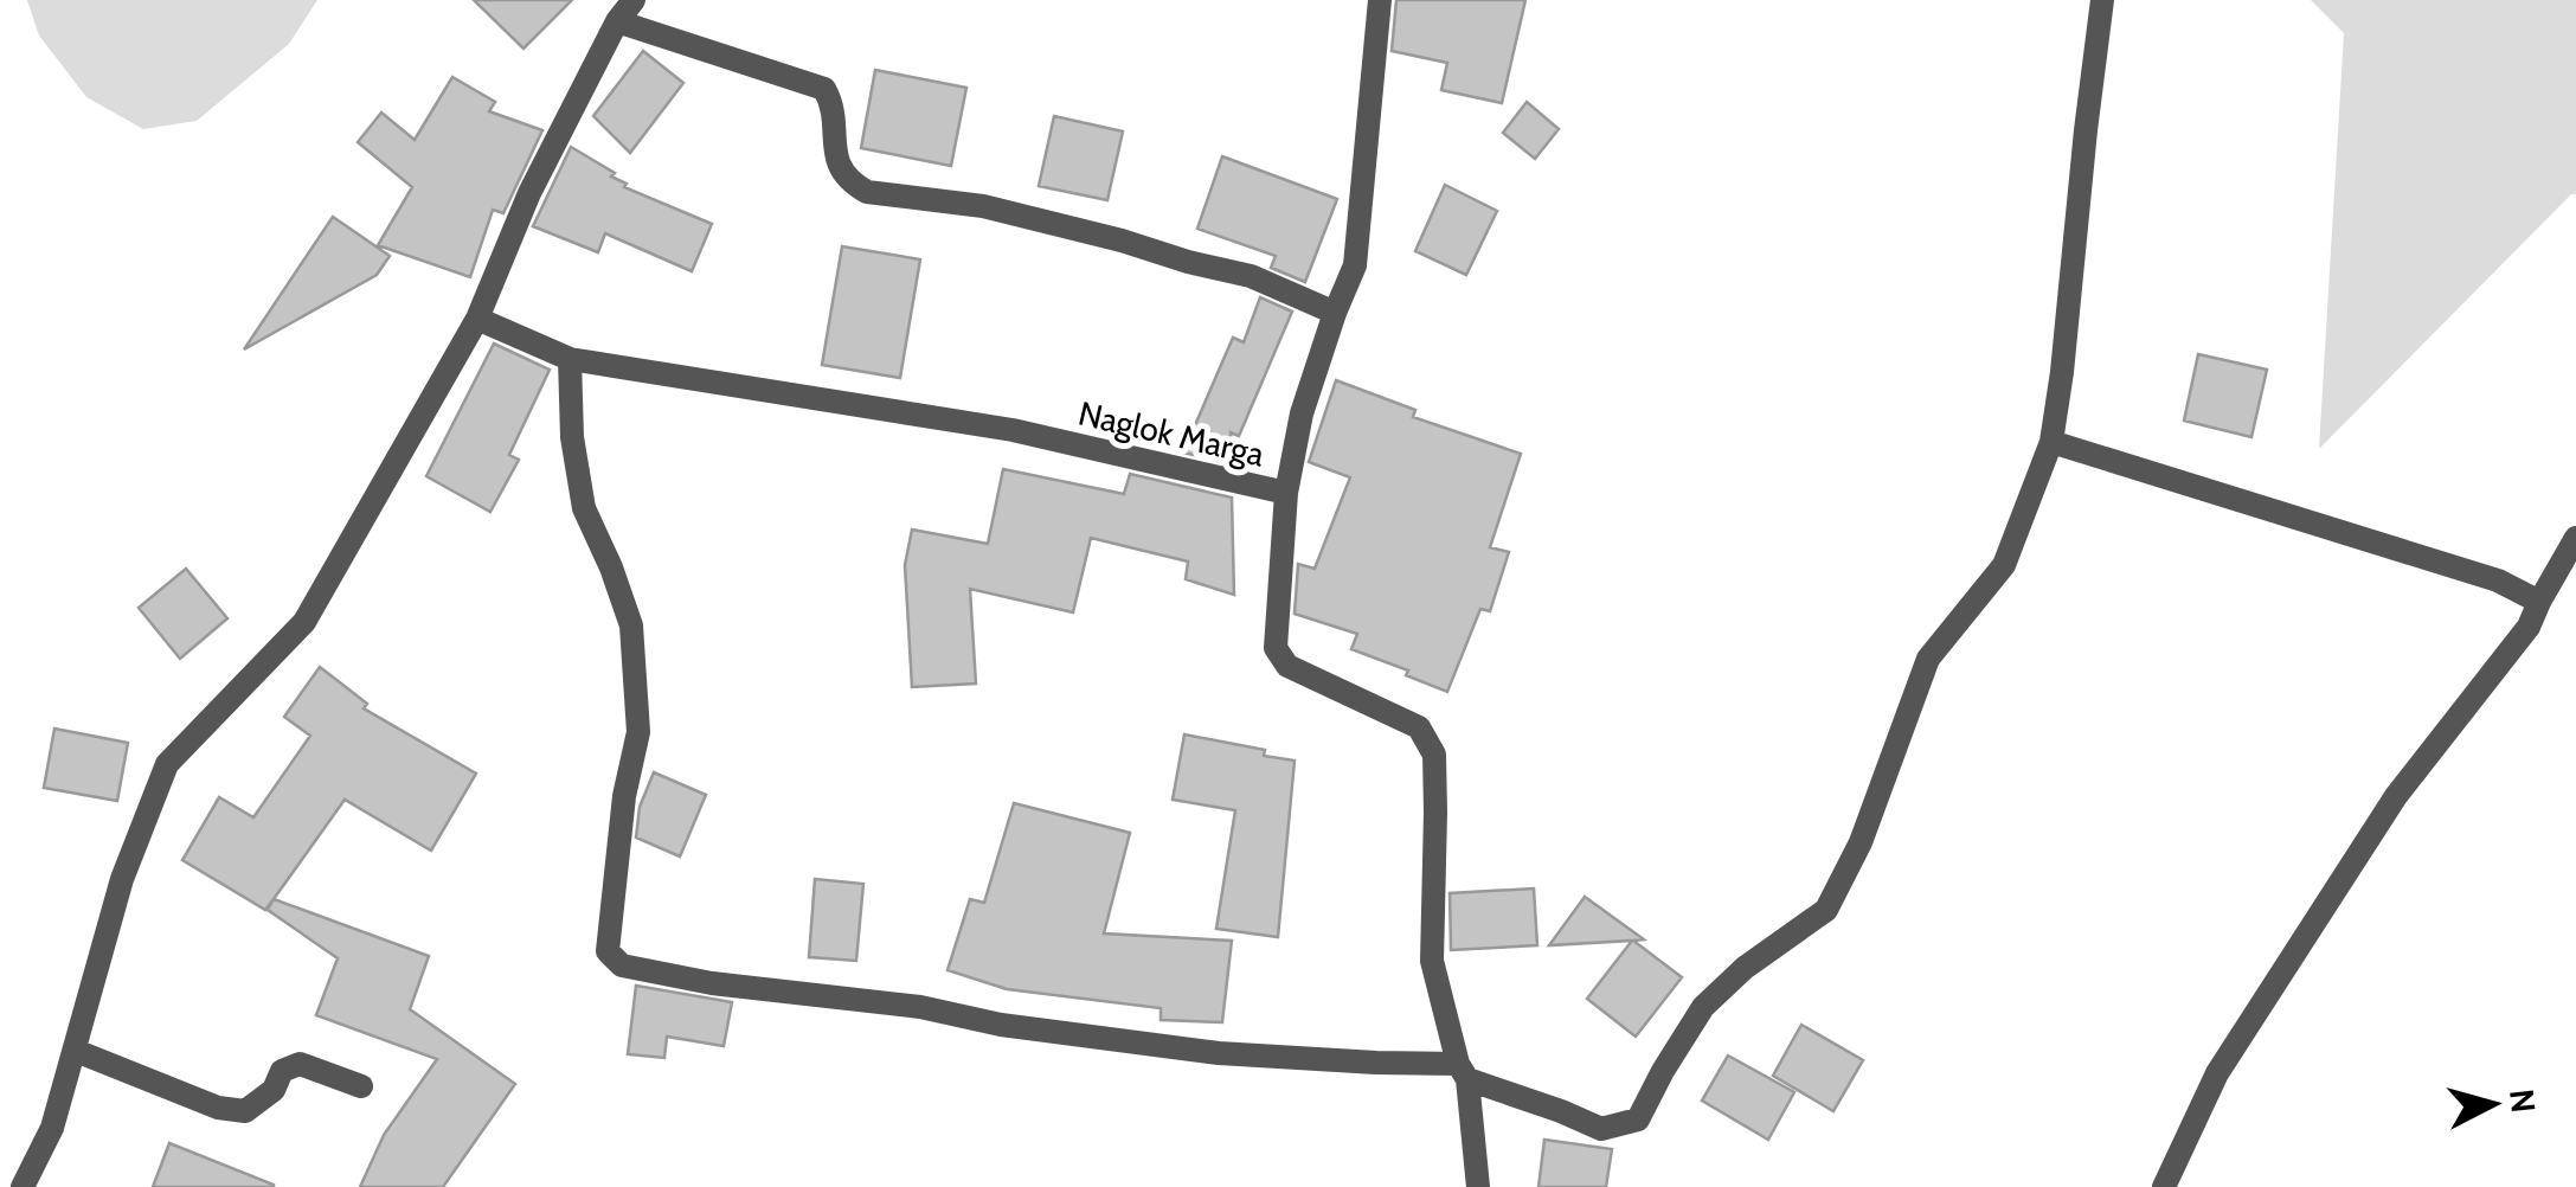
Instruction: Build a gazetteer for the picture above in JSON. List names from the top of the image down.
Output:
{
  "streets": {
    "street": ["Naglok Marga"]
  },
  "north": "right"
}
